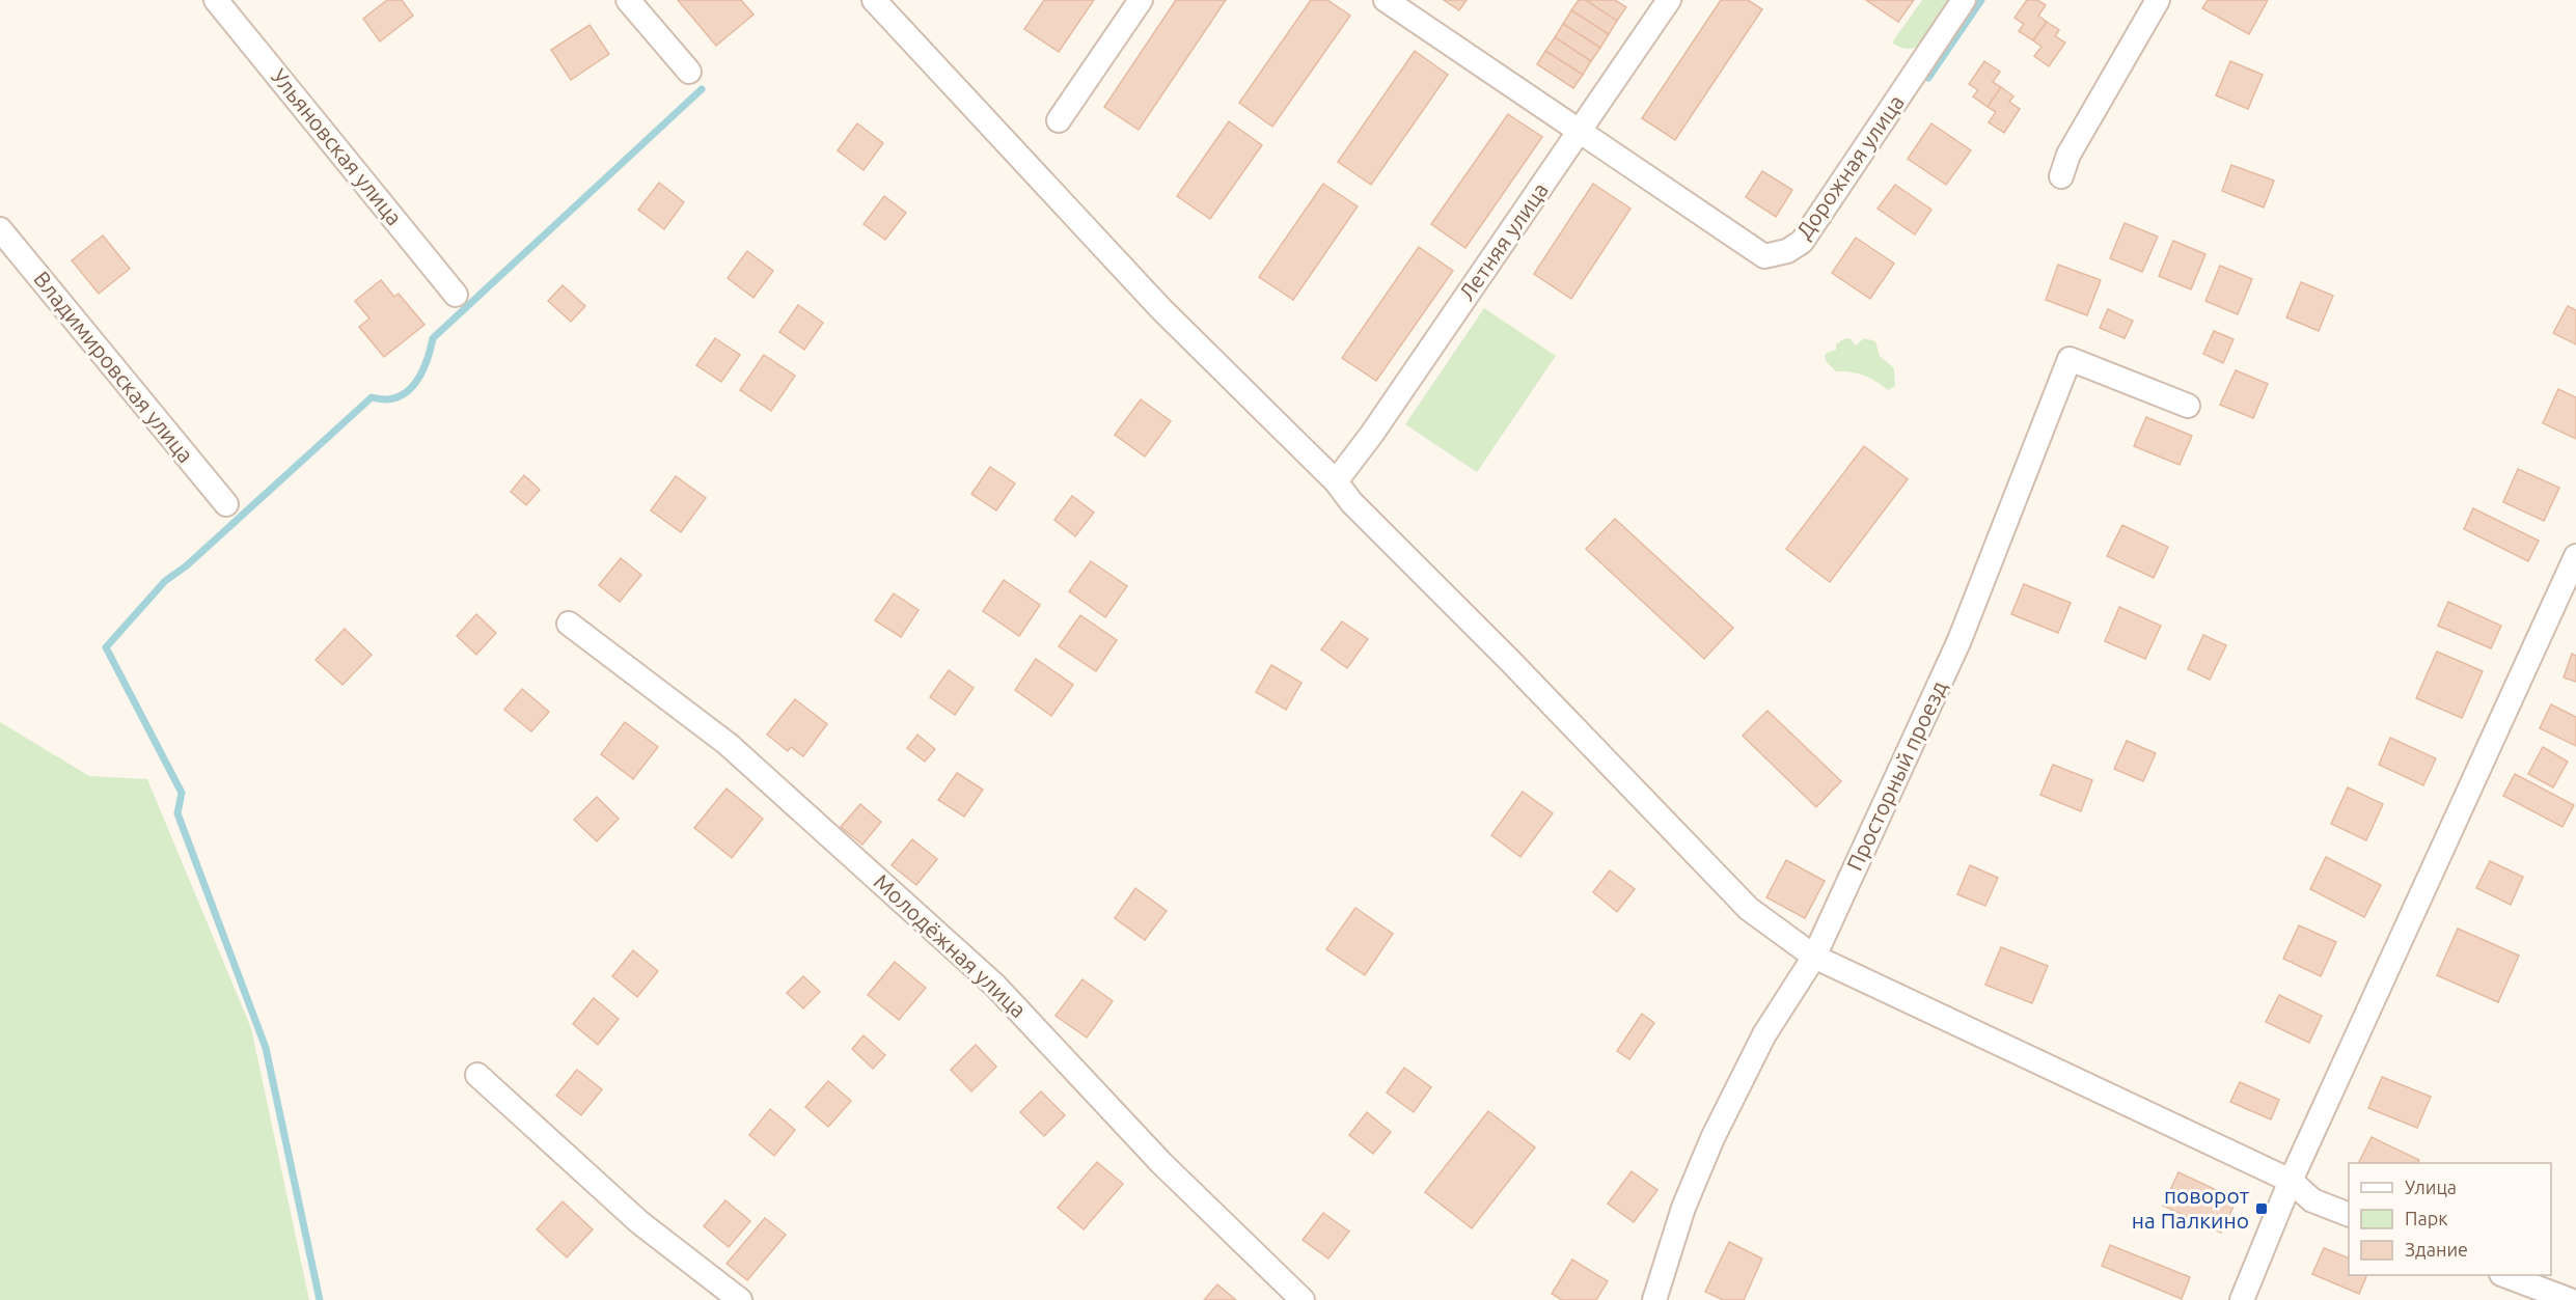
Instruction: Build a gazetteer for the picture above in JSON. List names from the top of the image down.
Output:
{
  "streets": {
    "street": [
      "Ульяновская улица",
      "Дорожная улица",
      "Летняя улица",
      "Владимировская улица",
      "Просторный проезд",
      "Молодёжная улица"
    ]
  },
  "crossings": [
    ["Дорожная улица", "Летняя улица"]
  ],
  "places": {
    "transit": ["поворот на Палкино"]
  },
  "legend": ["Улица", "Парк", "Здание"]
}
